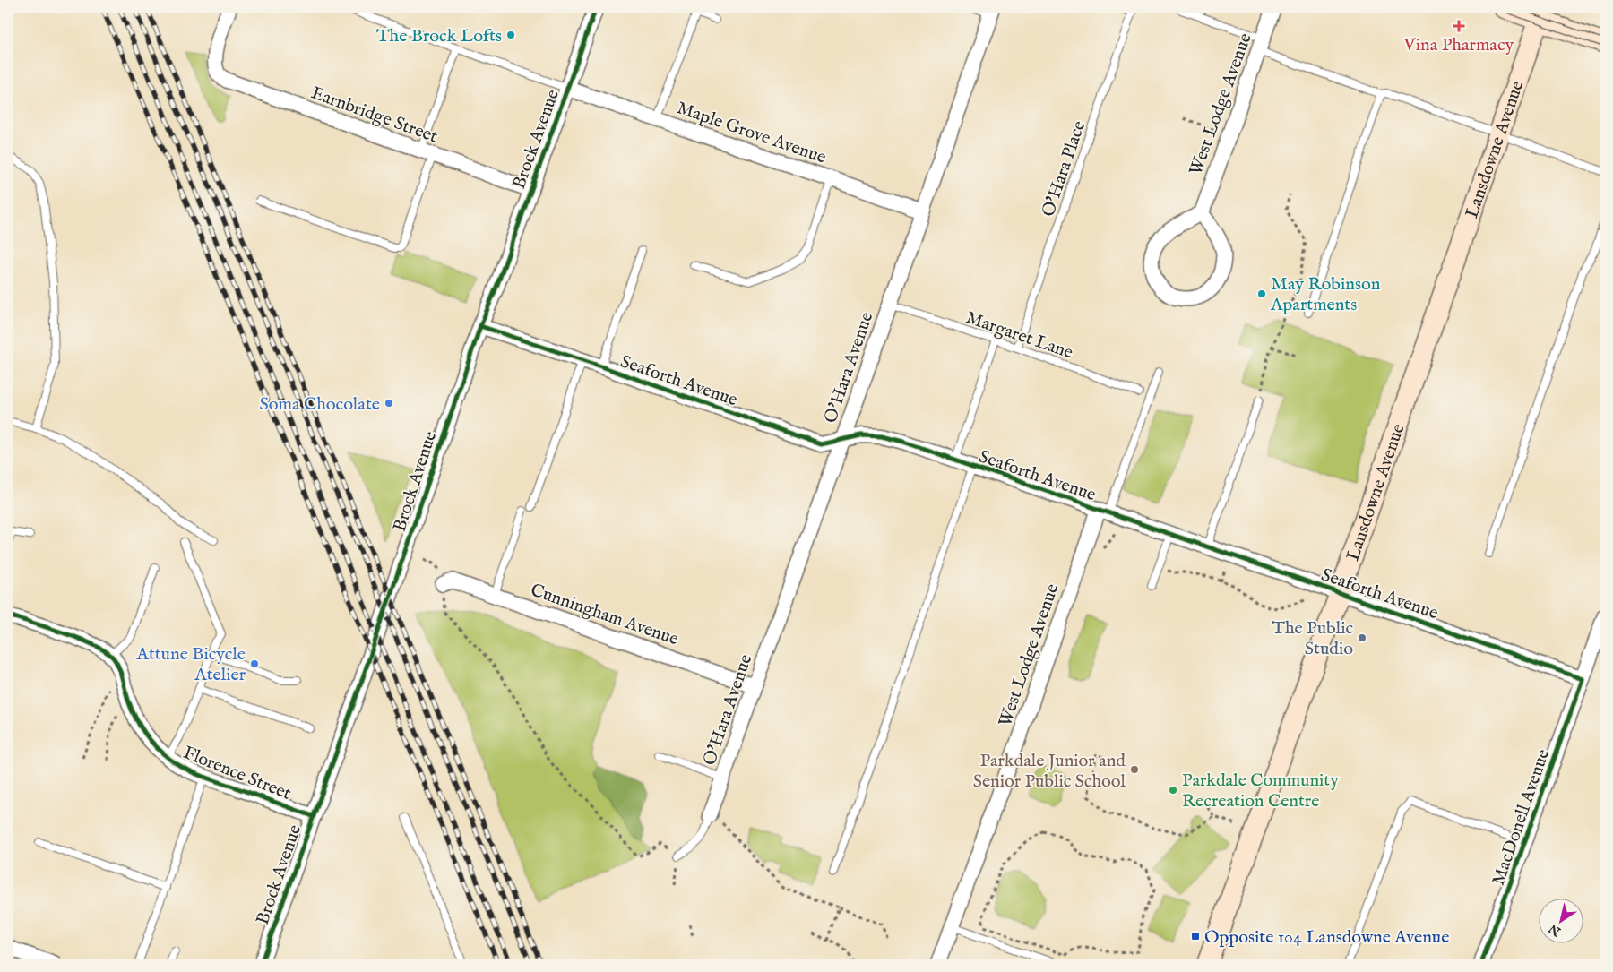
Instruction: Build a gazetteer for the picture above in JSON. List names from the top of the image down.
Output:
{
  "streets": {
    "street": [
      "West Lodge Avenue",
      "Earnbridge Street",
      "Maple Grove Avenue",
      "Brock Avenue",
      "Lansdowne Avenue",
      "O'Hara Avenue",
      "Seaforth Avenue",
      "Cunningham Avenue",
      "Florence Street",
      "MacDonell Avenue"
    ],
    "lane": ["O'Hara Place", "Margaret Lane"]
  },
  "crossings": [
    ["West Lodge Avenue", "Seaforth Avenue"],
    ["Earnbridge Street", "Brock Avenue"],
    ["Maple Grove Avenue", "Brock Avenue"],
    ["Maple Grove Avenue", "O'Hara Avenue"],
    ["Brock Avenue", "Seaforth Avenue"],
    ["Brock Avenue", "Florence Street"],
    ["Lansdowne Avenue", "Seaforth Avenue"],
    ["O'Hara Place", "Margaret Lane"],
    ["Margaret Lane", "O'Hara Avenue"],
    ["O'Hara Avenue", "Seaforth Avenue"],
    ["O'Hara Avenue", "Cunningham Avenue"],
    ["Seaforth Avenue", "MacDonell Avenue"]
  ],
  "places": {
    "health": ["Vina Pharmacy"],
    "other": [
      "The Brock Lofts",
      "May Robinson Apartments",
      "Soma Chocolate",
      "The Public Studio",
      "Attune Bicycle Atelier",
      "Parkdale Junior and Senior Public School",
      "Parkdale Community Recreation Centre"
    ],
    "transit": ["Opposite 104 Lansdowne Avenue"]
  },
  "north": "bottom left"
}
